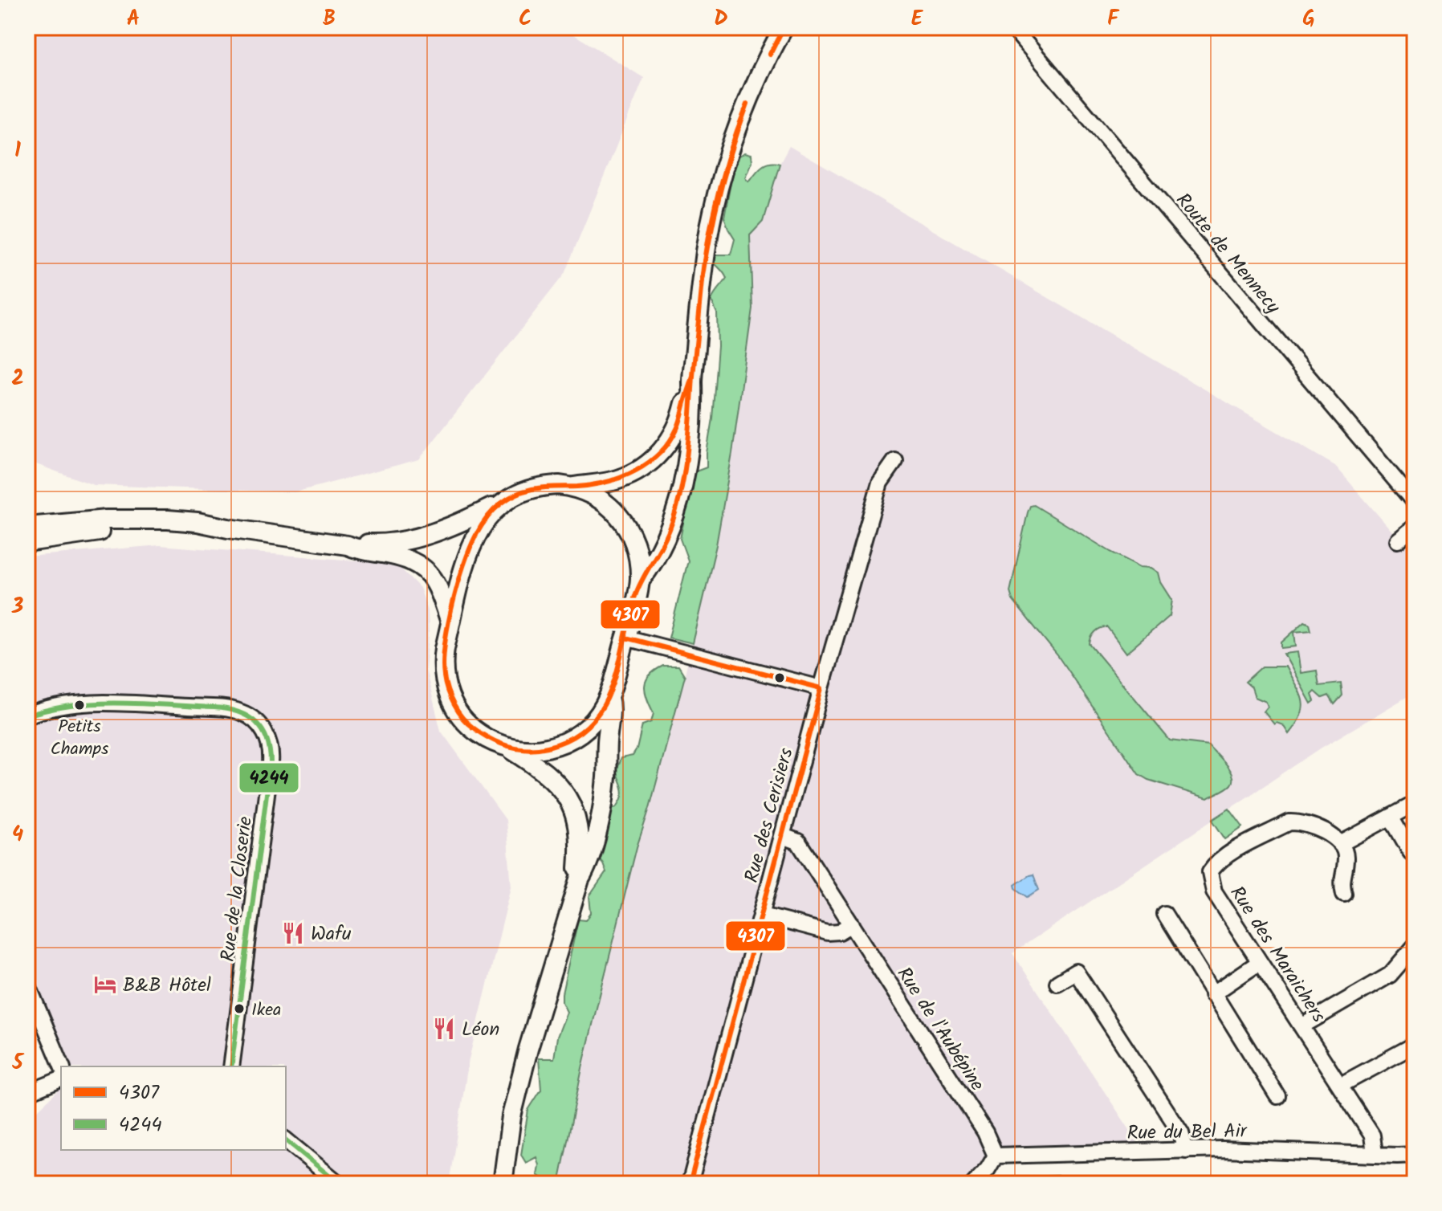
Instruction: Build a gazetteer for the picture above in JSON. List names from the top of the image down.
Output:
{
  "streets": {
    "street": [
      "Route de Mennecy",
      "Rue des Cerisiers",
      "Rue de la Closerie",
      "Rue des Maraichers",
      "Rue de l'Aubépine",
      "Rue du Bel Air"
    ]
  },
  "crossings": [
    ["Rue des Cerisiers", "Rue de l'Aubépine"],
    ["Rue des Maraichers", "Rue du Bel Air"],
    ["Rue de l'Aubépine", "Rue du Bel Air"]
  ],
  "places": {
    "other": ["Petits Champs", "Ikea"],
    "restaurant": ["Wafu", "Léon"],
    "hotel": ["B&B Hôtel"]
  },
  "lines": ["transit line 4307", "transit line 4244"],
  "legend": ["4307", "4244"],
  "grid": {
    "columns": [
      "A",
      "B",
      "C",
      "D",
      "E",
      "F",
      "G"
    ],
    "rows": [
      "1",
      "2",
      "3",
      "4",
      "5"
    ]
  }
}
